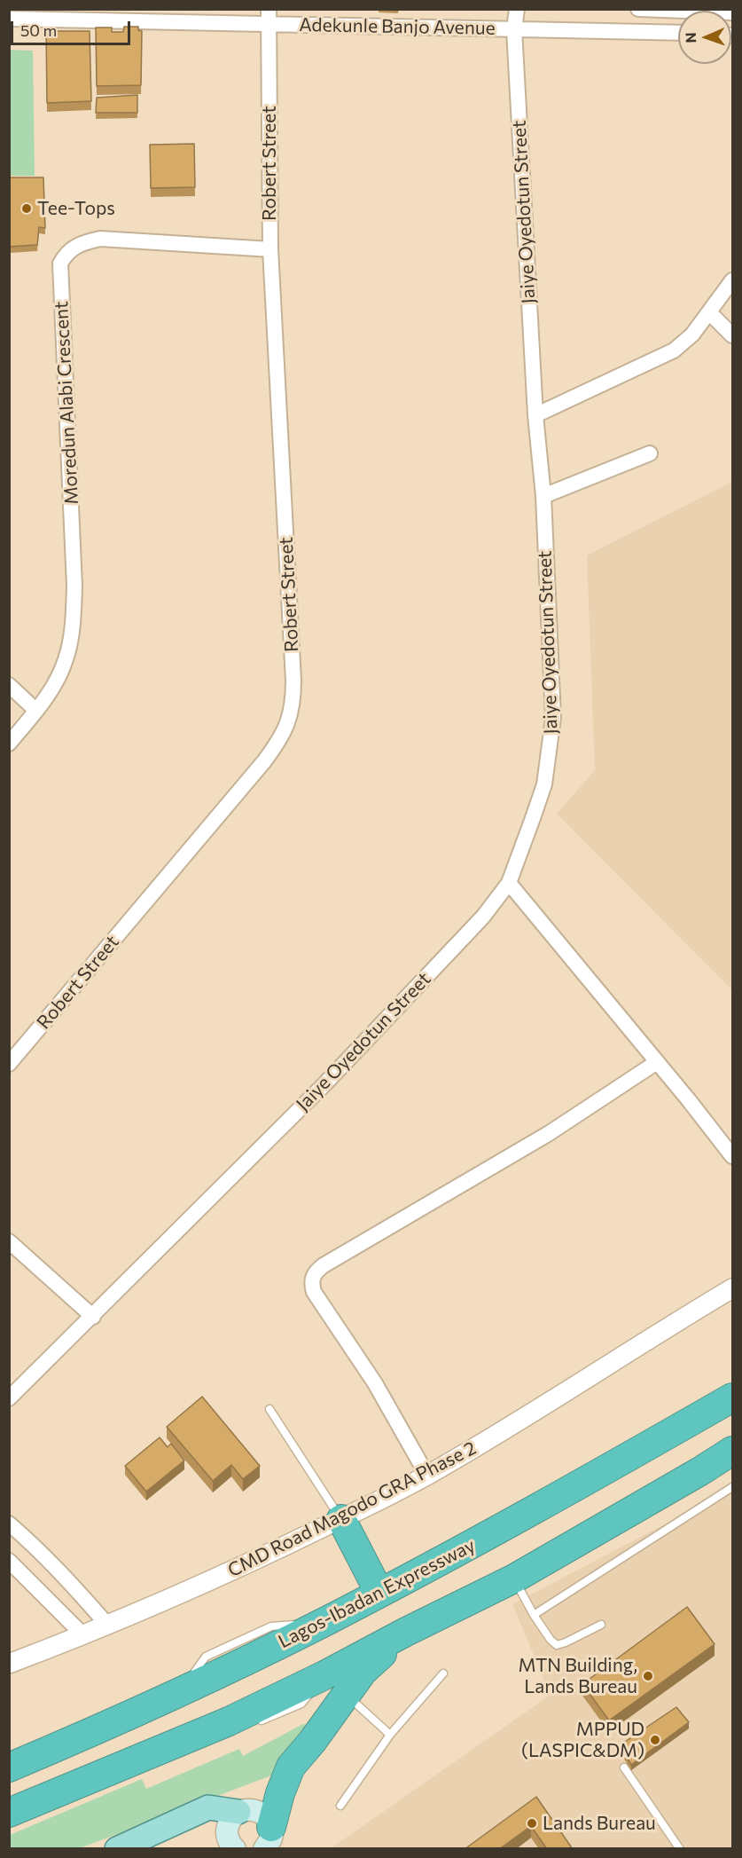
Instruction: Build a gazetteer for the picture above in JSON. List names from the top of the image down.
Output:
{
  "streets": {
    "highway": ["Lagos-Ibadan Expressway"],
    "street": [
      "Adekunle Banjo Avenue",
      "Robert Street",
      "Jaiye Oyedotun Street",
      "Moredun Alabi Crescent",
      "CMD Road Magodo GRA Phase 2"
    ]
  },
  "crossings": [
    ["Adekunle Banjo Avenue", "Robert Street"],
    ["Adekunle Banjo Avenue", "Jaiye Oyedotun Street"],
    ["Robert Street", "Moredun Alabi Crescent"]
  ],
  "places": [
    "Tee-Tops",
    "MTN Building, Lands Bureau",
    "MPPUD (LASPIC&DM)",
    "Lands Bureau"
  ],
  "scale_bar": "50 m",
  "north": "left"
}
